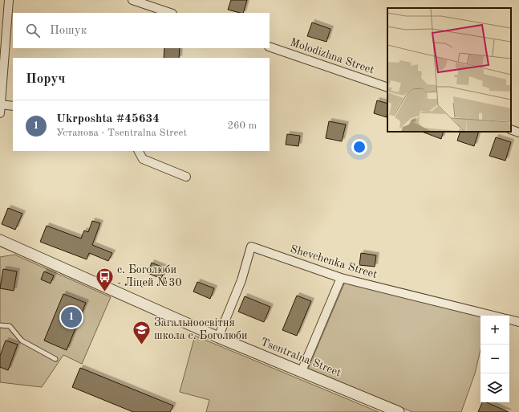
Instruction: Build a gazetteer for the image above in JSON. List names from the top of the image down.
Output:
{
  "streets": {
    "street": ["Molodizhna Street", "Shevchenka Street", "Tsentralna Street"]
  },
  "crossings": [
    ["Shevchenka Street", "Tsentralna Street"]
  ],
  "places": {
    "bus stop": ["с. Боголюби - Ліцей №30"],
    "school or university": ["Загальноосвітня школа с. Боголюби"]
  },
  "page": {
    "search": "Пошук",
    "heading": "Поруч",
    "list": [
      {
        "mark": "1",
        "name": "Ukrposhta #45634",
        "note": "Установа · Tsentralna Street",
        "value": "260 m"
      }
    ],
    "pins": "1",
    "map_buttons": ["+", "−"]
  }
}
